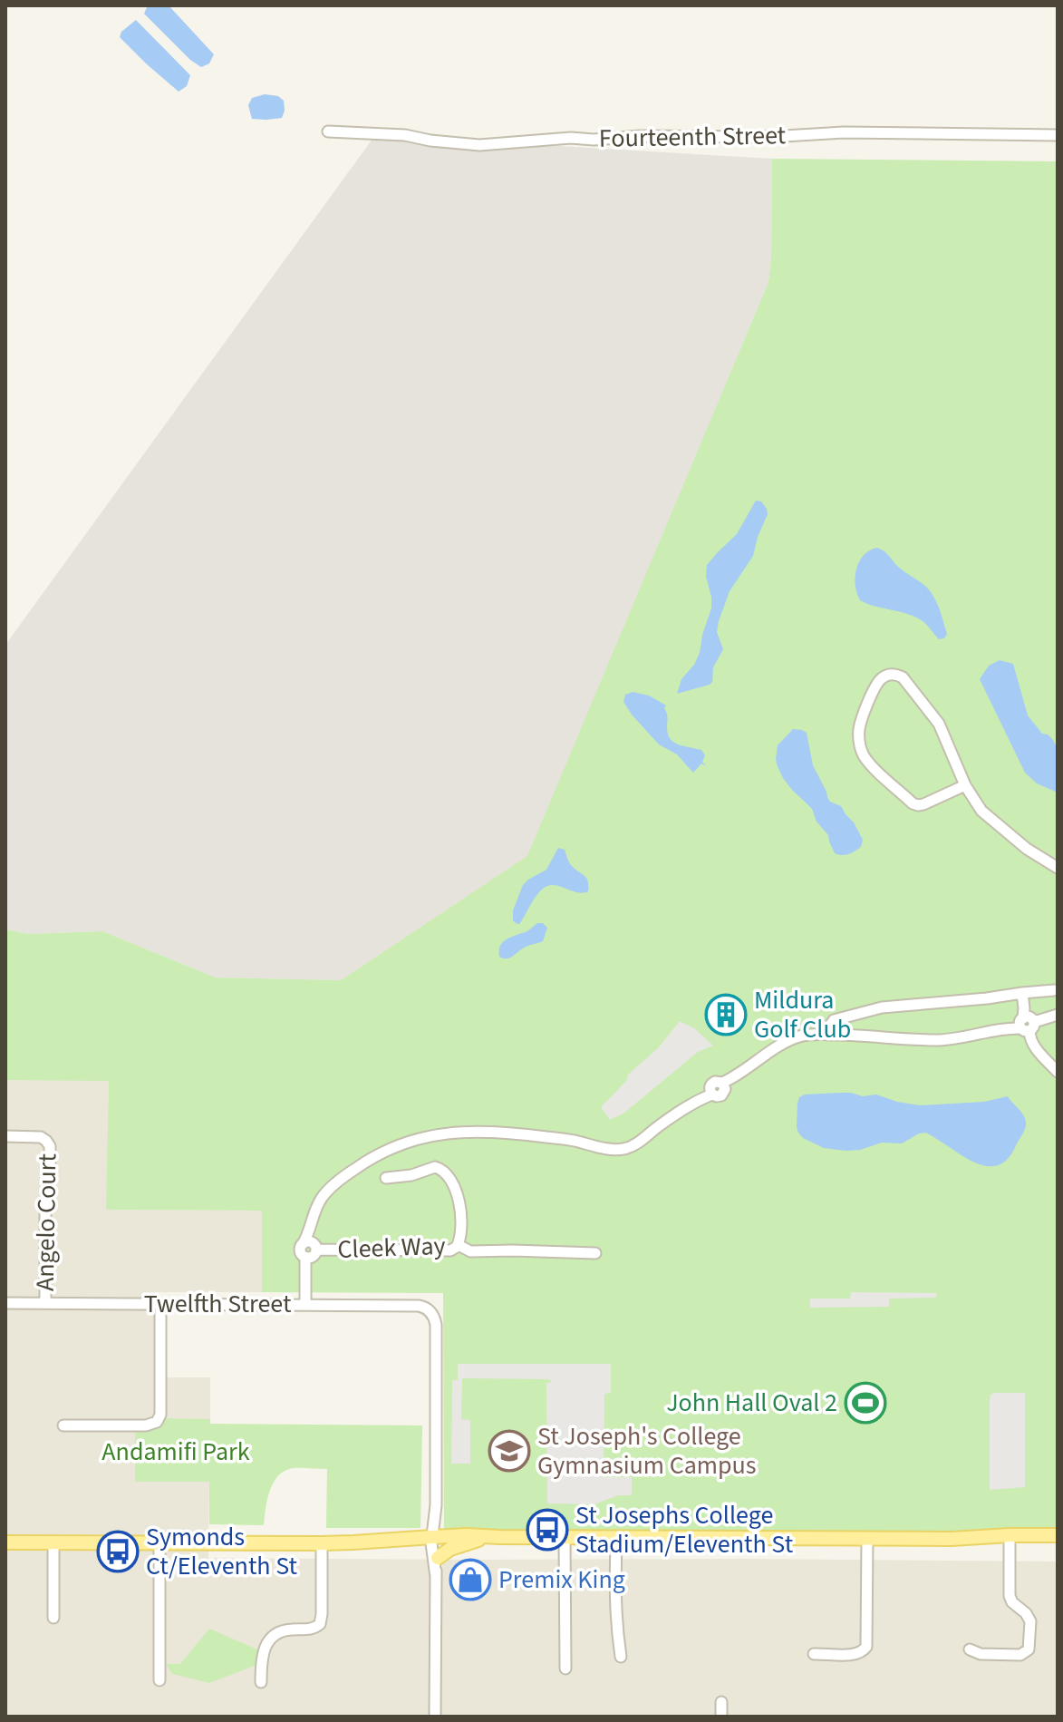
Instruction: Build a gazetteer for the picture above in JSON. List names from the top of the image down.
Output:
{
  "streets": {
    "street": [
      "Fourteenth Street",
      "Angelo Court",
      "Cleek Way",
      "Twelfth Street"
    ]
  },
  "crossings": [
    ["Angelo Court", "Twelfth Street"]
  ],
  "parks": ["Andamifi Park"],
  "places": {
    "building": ["Mildura Golf Club"],
    "sports": ["John Hall Oval 2"],
    "school or university": ["St Joseph's College Gymnasium Campus"],
    "bus stop": ["St Josephs College Stadium/Eleventh St", "Symonds Ct/Eleventh St"],
    "shop": ["Premix King"]
  }
}
